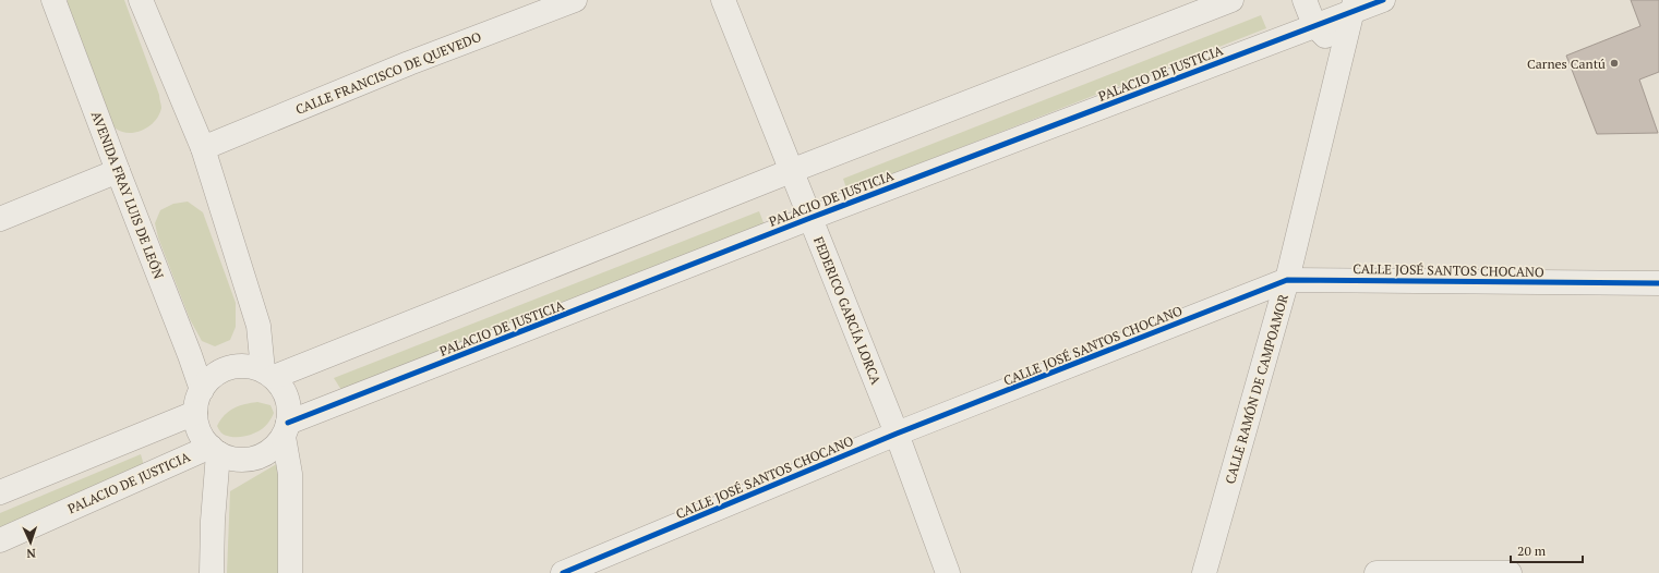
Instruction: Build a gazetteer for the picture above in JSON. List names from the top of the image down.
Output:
{
  "streets": {
    "street": [
      "CALLE FRANCISCO DE QUEVEDO",
      "PALACIO DE JUSTICIA",
      "AVENIDA FRAY LUIS DE LEÓN",
      "CALLE JOSÉ SANTOS CHOCANO",
      "FEDERICO GARCÍA LORCA",
      "CALLE RAMÓN DE CAMPOAMOR"
    ]
  },
  "crossings": [
    ["PALACIO DE JUSTICIA", "AVENIDA FRAY LUIS DE LEÓN"],
    ["PALACIO DE JUSTICIA", "FEDERICO GARCÍA LORCA"],
    ["PALACIO DE JUSTICIA", "CALLE RAMÓN DE CAMPOAMOR"],
    ["CALLE JOSÉ SANTOS CHOCANO", "FEDERICO GARCÍA LORCA"],
    ["CALLE JOSÉ SANTOS CHOCANO", "CALLE RAMÓN DE CAMPOAMOR"]
  ],
  "places": ["Carnes Cantú"],
  "scale_bar": "20 m",
  "north": "bottom"
}
